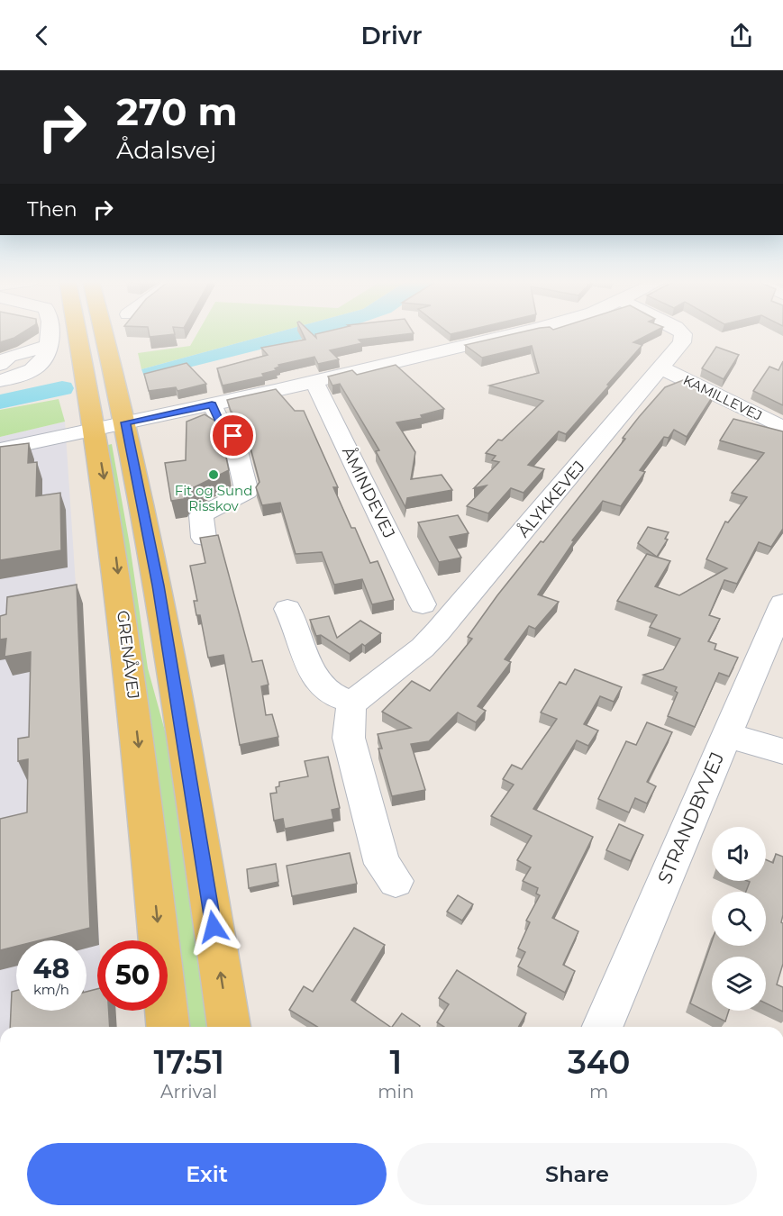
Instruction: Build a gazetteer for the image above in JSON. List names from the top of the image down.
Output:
{
  "streets": {
    "main road": ["GRENÅVEJ"],
    "street": [
      "KAMILLEVEJ",
      "ÅMINDEVEJ",
      "ÅLYKKEVEJ",
      "STRANDBYVEJ"
    ]
  },
  "crossings": [
    ["KAMILLEVEJ", "ÅLYKKEVEJ"]
  ],
  "places": ["Fit og Sund Risskov"],
  "page": {
    "header": "Drivr",
    "turn": ["270 m", "Ådalsvej"],
    "then": "Then",
    "speed": "48 km/h",
    "limit": "50",
    "eta": [
      "17:51",
      "Arrival",
      "1",
      "min",
      "340",
      "m"
    ],
    "buttons": ["Exit", "Share"]
  }
}
